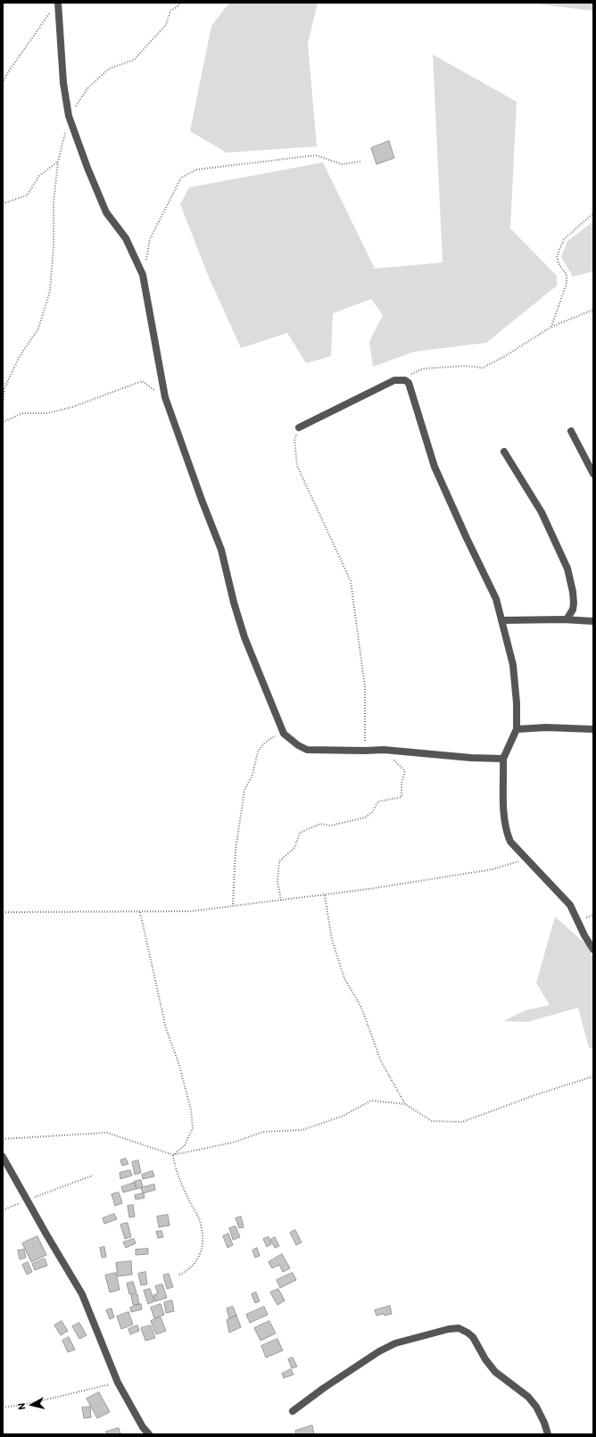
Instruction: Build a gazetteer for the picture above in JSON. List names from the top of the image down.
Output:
{
  "north": "left"
}
